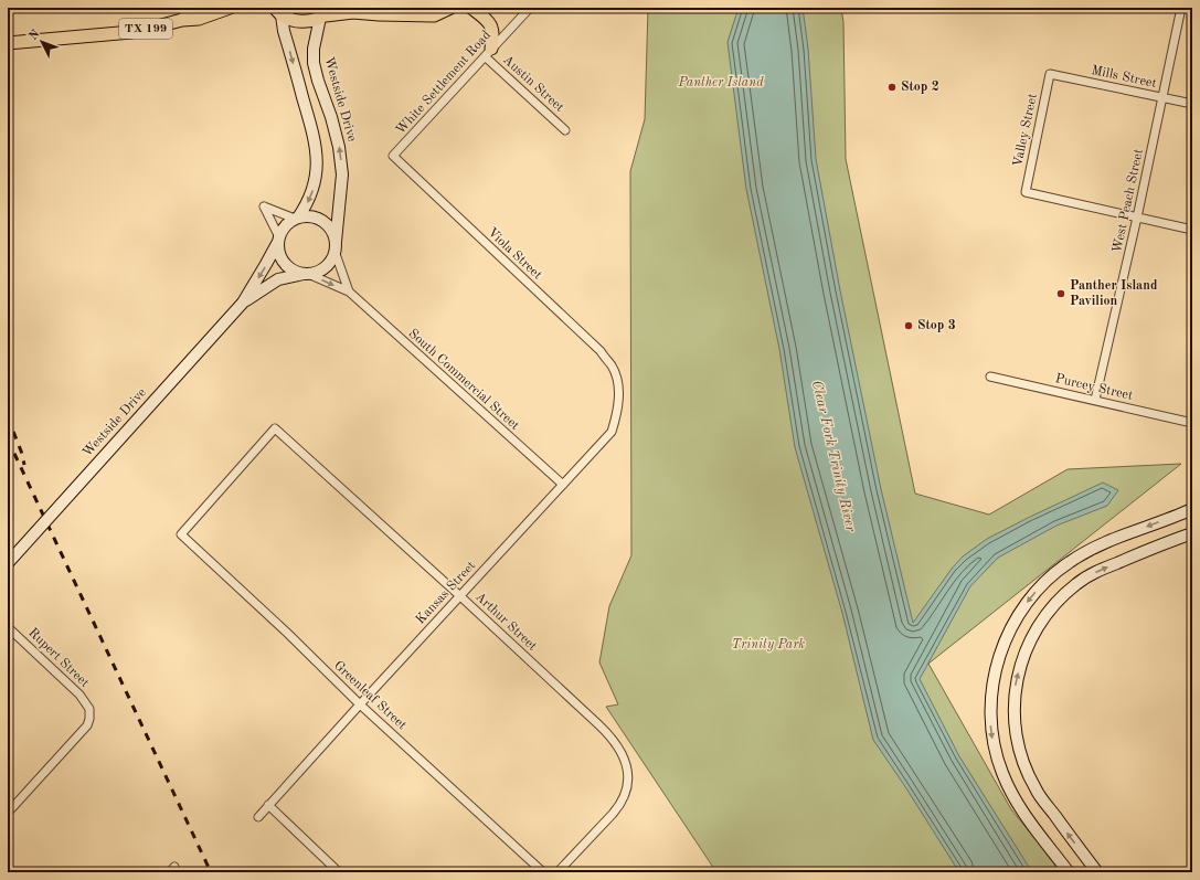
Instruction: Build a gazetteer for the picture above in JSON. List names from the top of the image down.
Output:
{
  "streets": {
    "main road": ["TX 199", "Westside Drive"],
    "street": [
      "Mills Street",
      "White Settlement Road",
      "Austin Street",
      "Valley Street",
      "West Peach Street",
      "Viola Street",
      "South Commercial Street",
      "Purcey Street",
      "Kansas Street",
      "Arthur Street",
      "Rupert Street",
      "Greenleaf Street"
    ]
  },
  "crossings": [
    ["Mills Street", "Valley Street"],
    ["Mills Street", "West Peach Street"],
    ["White Settlement Road", "Austin Street"],
    ["White Settlement Road", "Viola Street"],
    ["Westside Drive", "South Commercial Street"],
    ["Valley Street", "West Peach Street"],
    ["West Peach Street", "Purcey Street"],
    ["Viola Street", "Kansas Street"],
    ["South Commercial Street", "Kansas Street"],
    ["Kansas Street", "Arthur Street"],
    ["Kansas Street", "Greenleaf Street"],
    ["Arthur Street", "Greenleaf Street"]
  ],
  "water": ["Clear Fork Trinity River"],
  "parks": ["Panther Island", "Trinity Park"],
  "places": ["Stop 2", "Panther Island Pavilion", "Stop 3"],
  "north": "top left"
}
